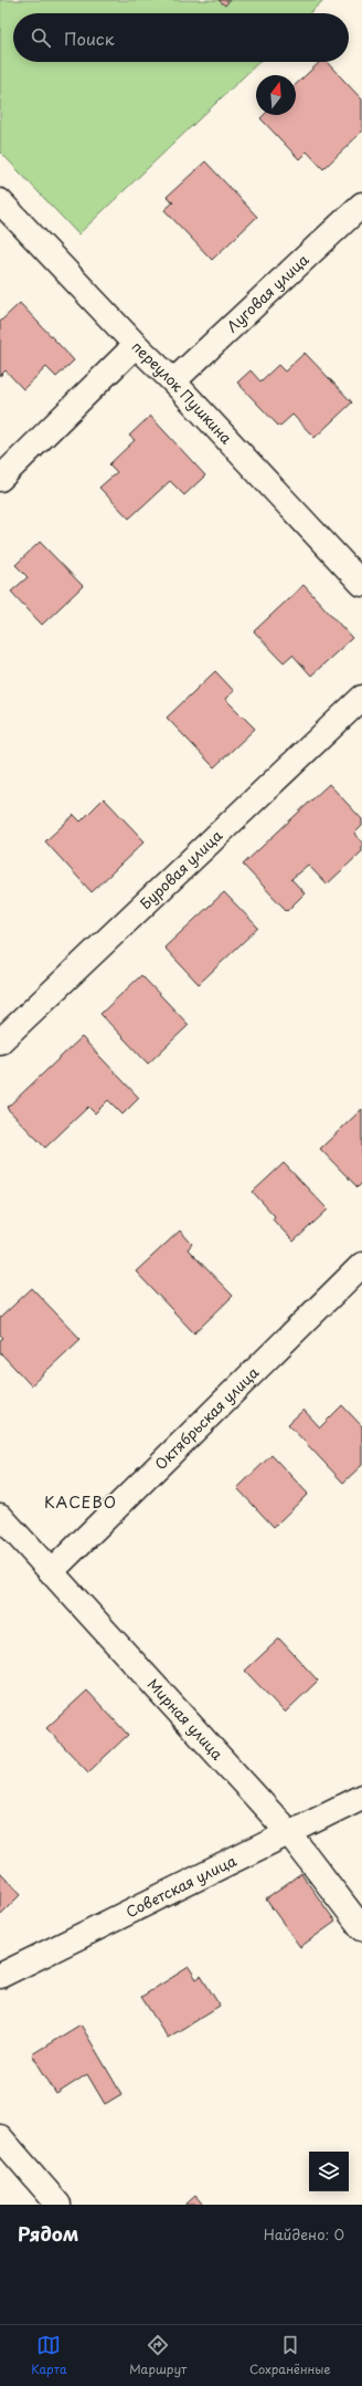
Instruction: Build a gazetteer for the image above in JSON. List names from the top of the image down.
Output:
{
  "streets": {
    "street": [
      "Луговая улица",
      "переулок Пушкина",
      "Буровая улица",
      "Октябрьская улица",
      "Мирная улица",
      "Советская улица"
    ]
  },
  "crossings": [
    ["Луговая улица", "переулок Пушкина"],
    ["Октябрьская улица", "Мирная улица"],
    ["Мирная улица", "Советская улица"]
  ],
  "districts": ["КАСЕВО"],
  "north": "top",
  "page": {
    "search": "Поиск",
    "heading": ["Рядом", "Найдено: 0"],
    "nav": ["Карта", "Маршрут", "Сохранённые"]
  }
}
